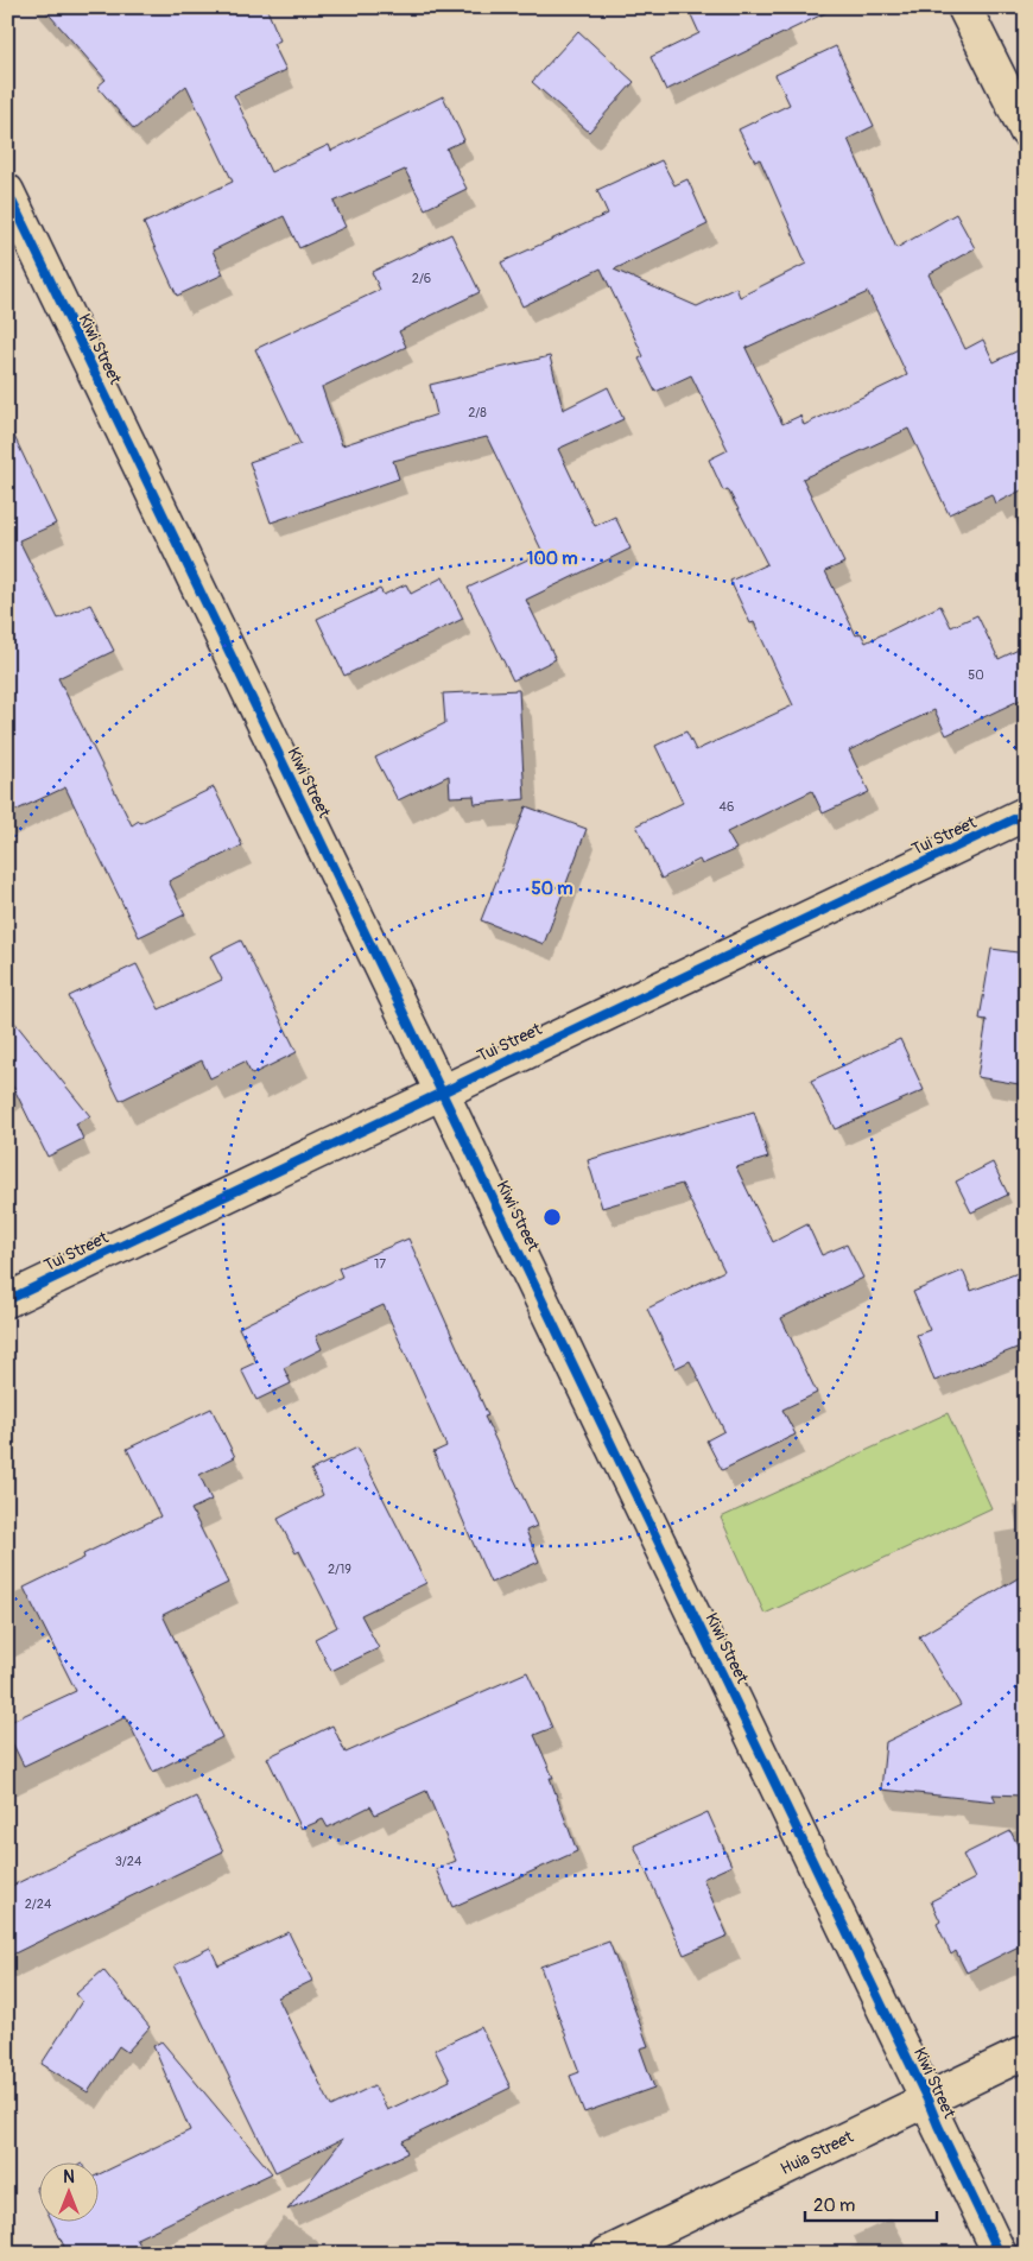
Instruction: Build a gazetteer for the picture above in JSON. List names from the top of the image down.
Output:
{
  "streets": {
    "street": ["Kiwi Street", "Tui Street", "Huia Street"]
  },
  "crossings": [
    ["Kiwi Street", "Tui Street"],
    ["Kiwi Street", "Huia Street"]
  ],
  "house_numbers": [
    "2/6",
    "2/8",
    "50",
    "46",
    "17",
    "2/19",
    "3/24",
    "2/24"
  ],
  "scale_bar": "20 m",
  "north": "top",
  "rings": ["100 m", "50 m"]
}
